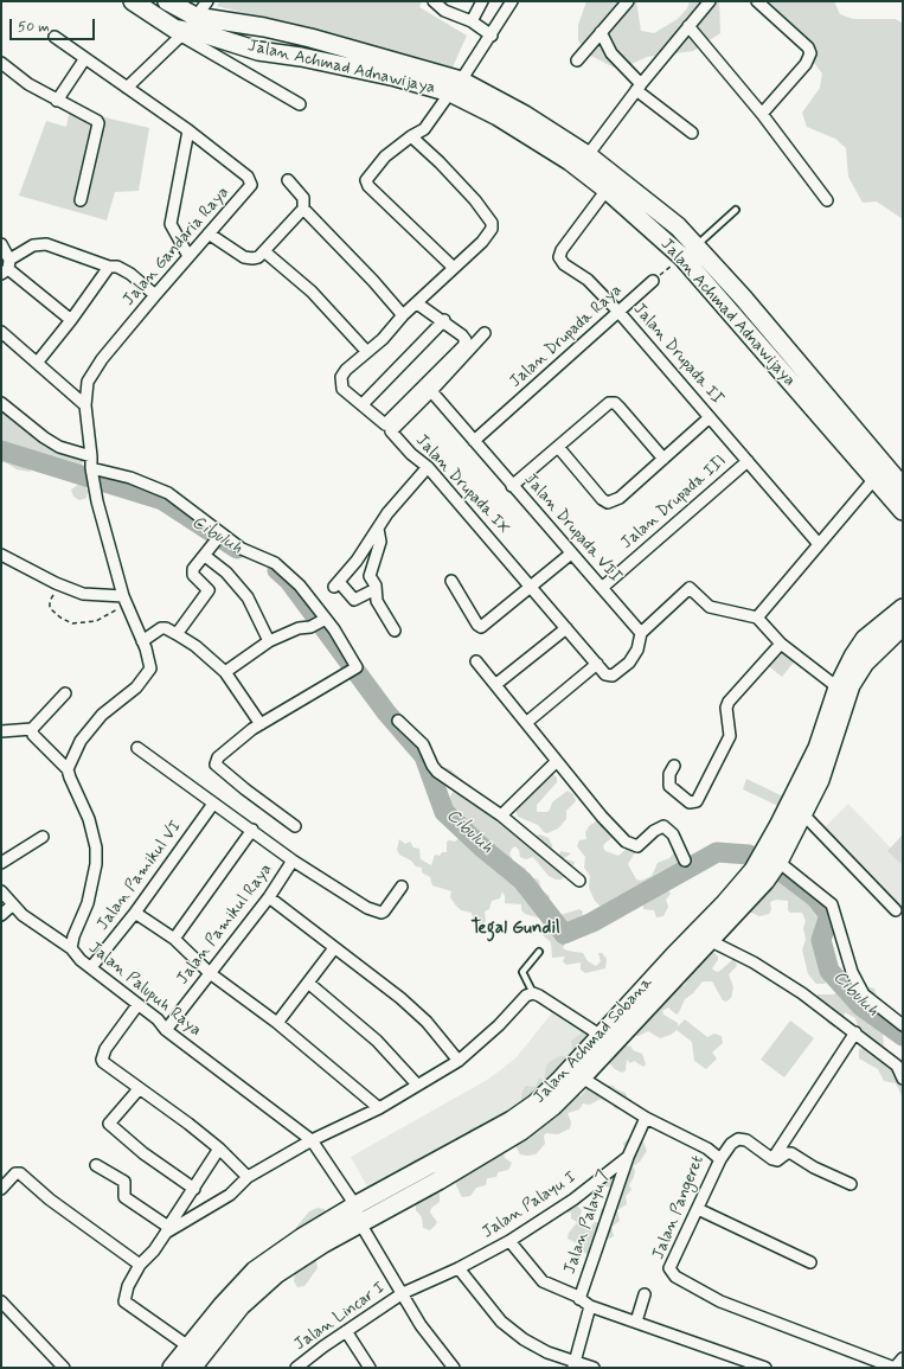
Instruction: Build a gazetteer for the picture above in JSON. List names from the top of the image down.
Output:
{
  "streets": {
    "main road": ["Jalan Achmad Adnawijaya", "Jalan Achmad Sobana"],
    "street": [
      "Jalan Gandaria Raya",
      "Jalan Drupada Raya",
      "Jalan Drupada II",
      "Jalan Drupada IX",
      "Jalan Drupada III",
      "Jalan Drupada VII",
      "Jalan Pamikul VI",
      "Jalan Pamikul Raya",
      "Jalan Palupuh Raya",
      "Jalan Palayu I",
      "Jalan Pangeret",
      "Jalan Palayu 7",
      "Jalan Lincar I"
    ]
  },
  "crossings": [
    ["Jalan Achmad Adnawijaya", "Jalan Drupada II"],
    ["Jalan Drupada Raya", "Jalan Drupada II"],
    ["Jalan Drupada Raya", "Jalan Drupada VII"],
    ["Jalan Drupada II", "Jalan Drupada III"],
    ["Jalan Drupada IX", "Jalan Drupada VII"],
    ["Jalan Drupada III", "Jalan Drupada VII"],
    ["Jalan Pamikul VI", "Jalan Palupuh Raya"],
    ["Jalan Pamikul Raya", "Jalan Palupuh Raya"],
    ["Jalan Palupuh Raya", "Jalan Achmad Sobana"],
    ["Jalan Palupuh Raya", "Jalan Palayu I"],
    ["Jalan Palupuh Raya", "Jalan Lincar I"],
    ["Jalan Achmad Sobana", "Jalan Pangeret"],
    ["Jalan Palayu I", "Jalan Pangeret"],
    ["Jalan Palayu I", "Jalan Palayu 7"],
    ["Jalan Palayu I", "Jalan Lincar I"]
  ],
  "districts": ["Tegal Gundil"],
  "water": ["Cibuluh"],
  "scale_bar": "50 m"
}
